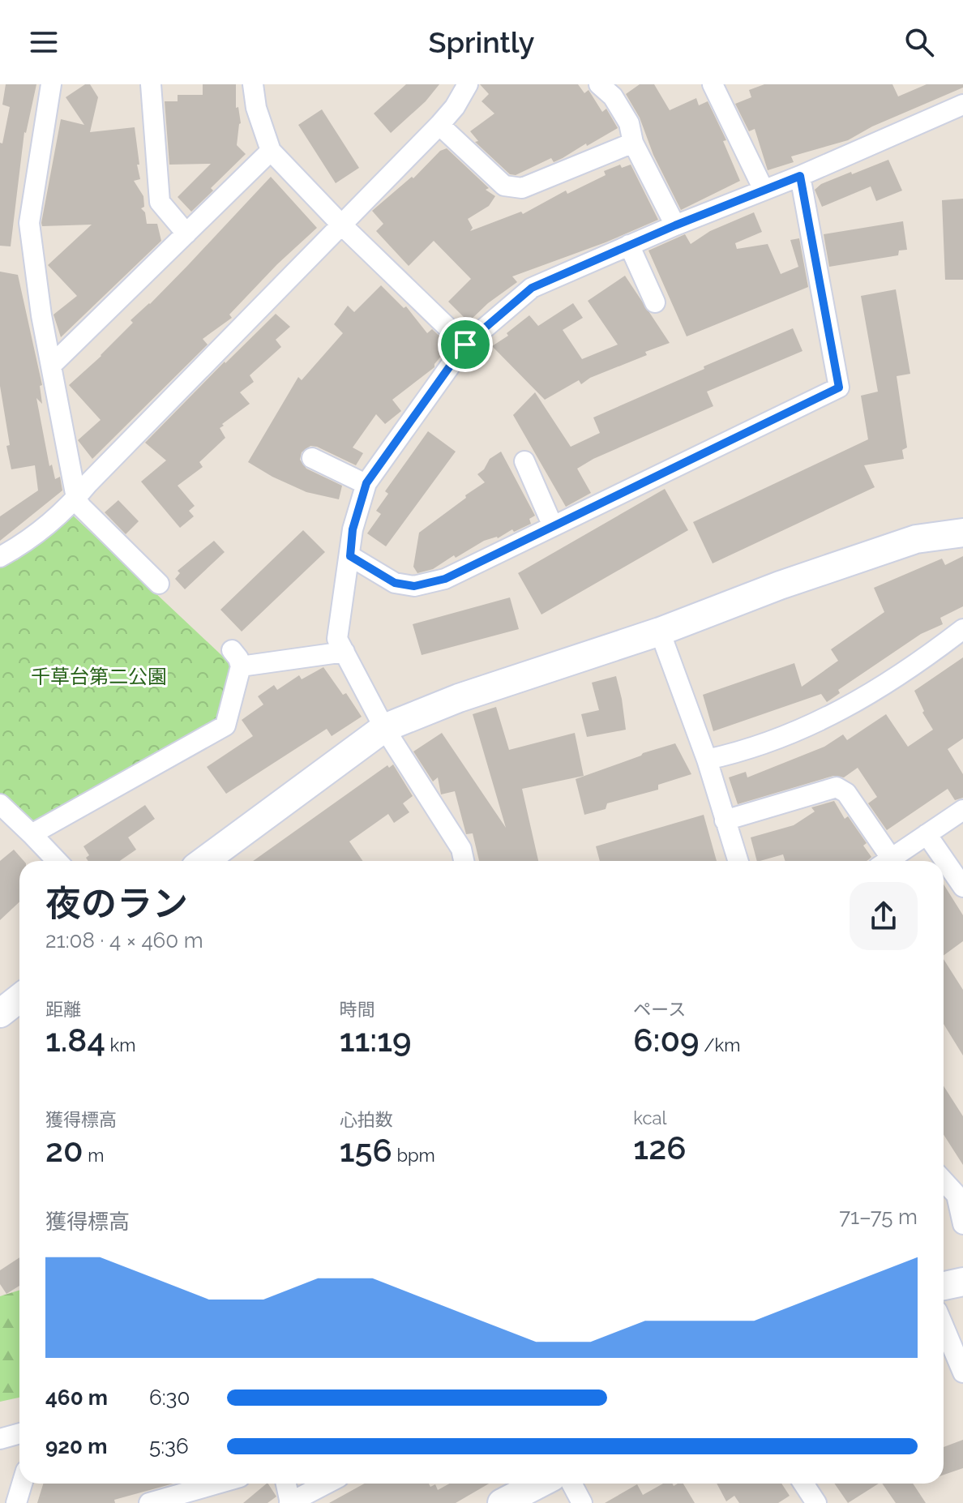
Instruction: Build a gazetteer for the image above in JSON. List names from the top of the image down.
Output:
{
  "parks": ["千草台第二公園"],
  "page": {
    "header": "Sprintly",
    "heading": ["夜のラン", "21:08 · 4 × 460 m"],
    "stats": [
      ["距離", "1.84 km"],
      ["時間", "11:19"],
      ["ペース", "6:09 /km"],
      ["獲得標高", "20 m"],
      ["心拍数", "156 bpm"],
      ["kcal", "126"]
    ],
    "chart": ["獲得標高", "71–75 m"],
    "list": [
      {
        "name": "460 m",
        "note": "6:30"
      },
      {
        "name": "920 m",
        "note": "5:36"
      }
    ]
  }
}
